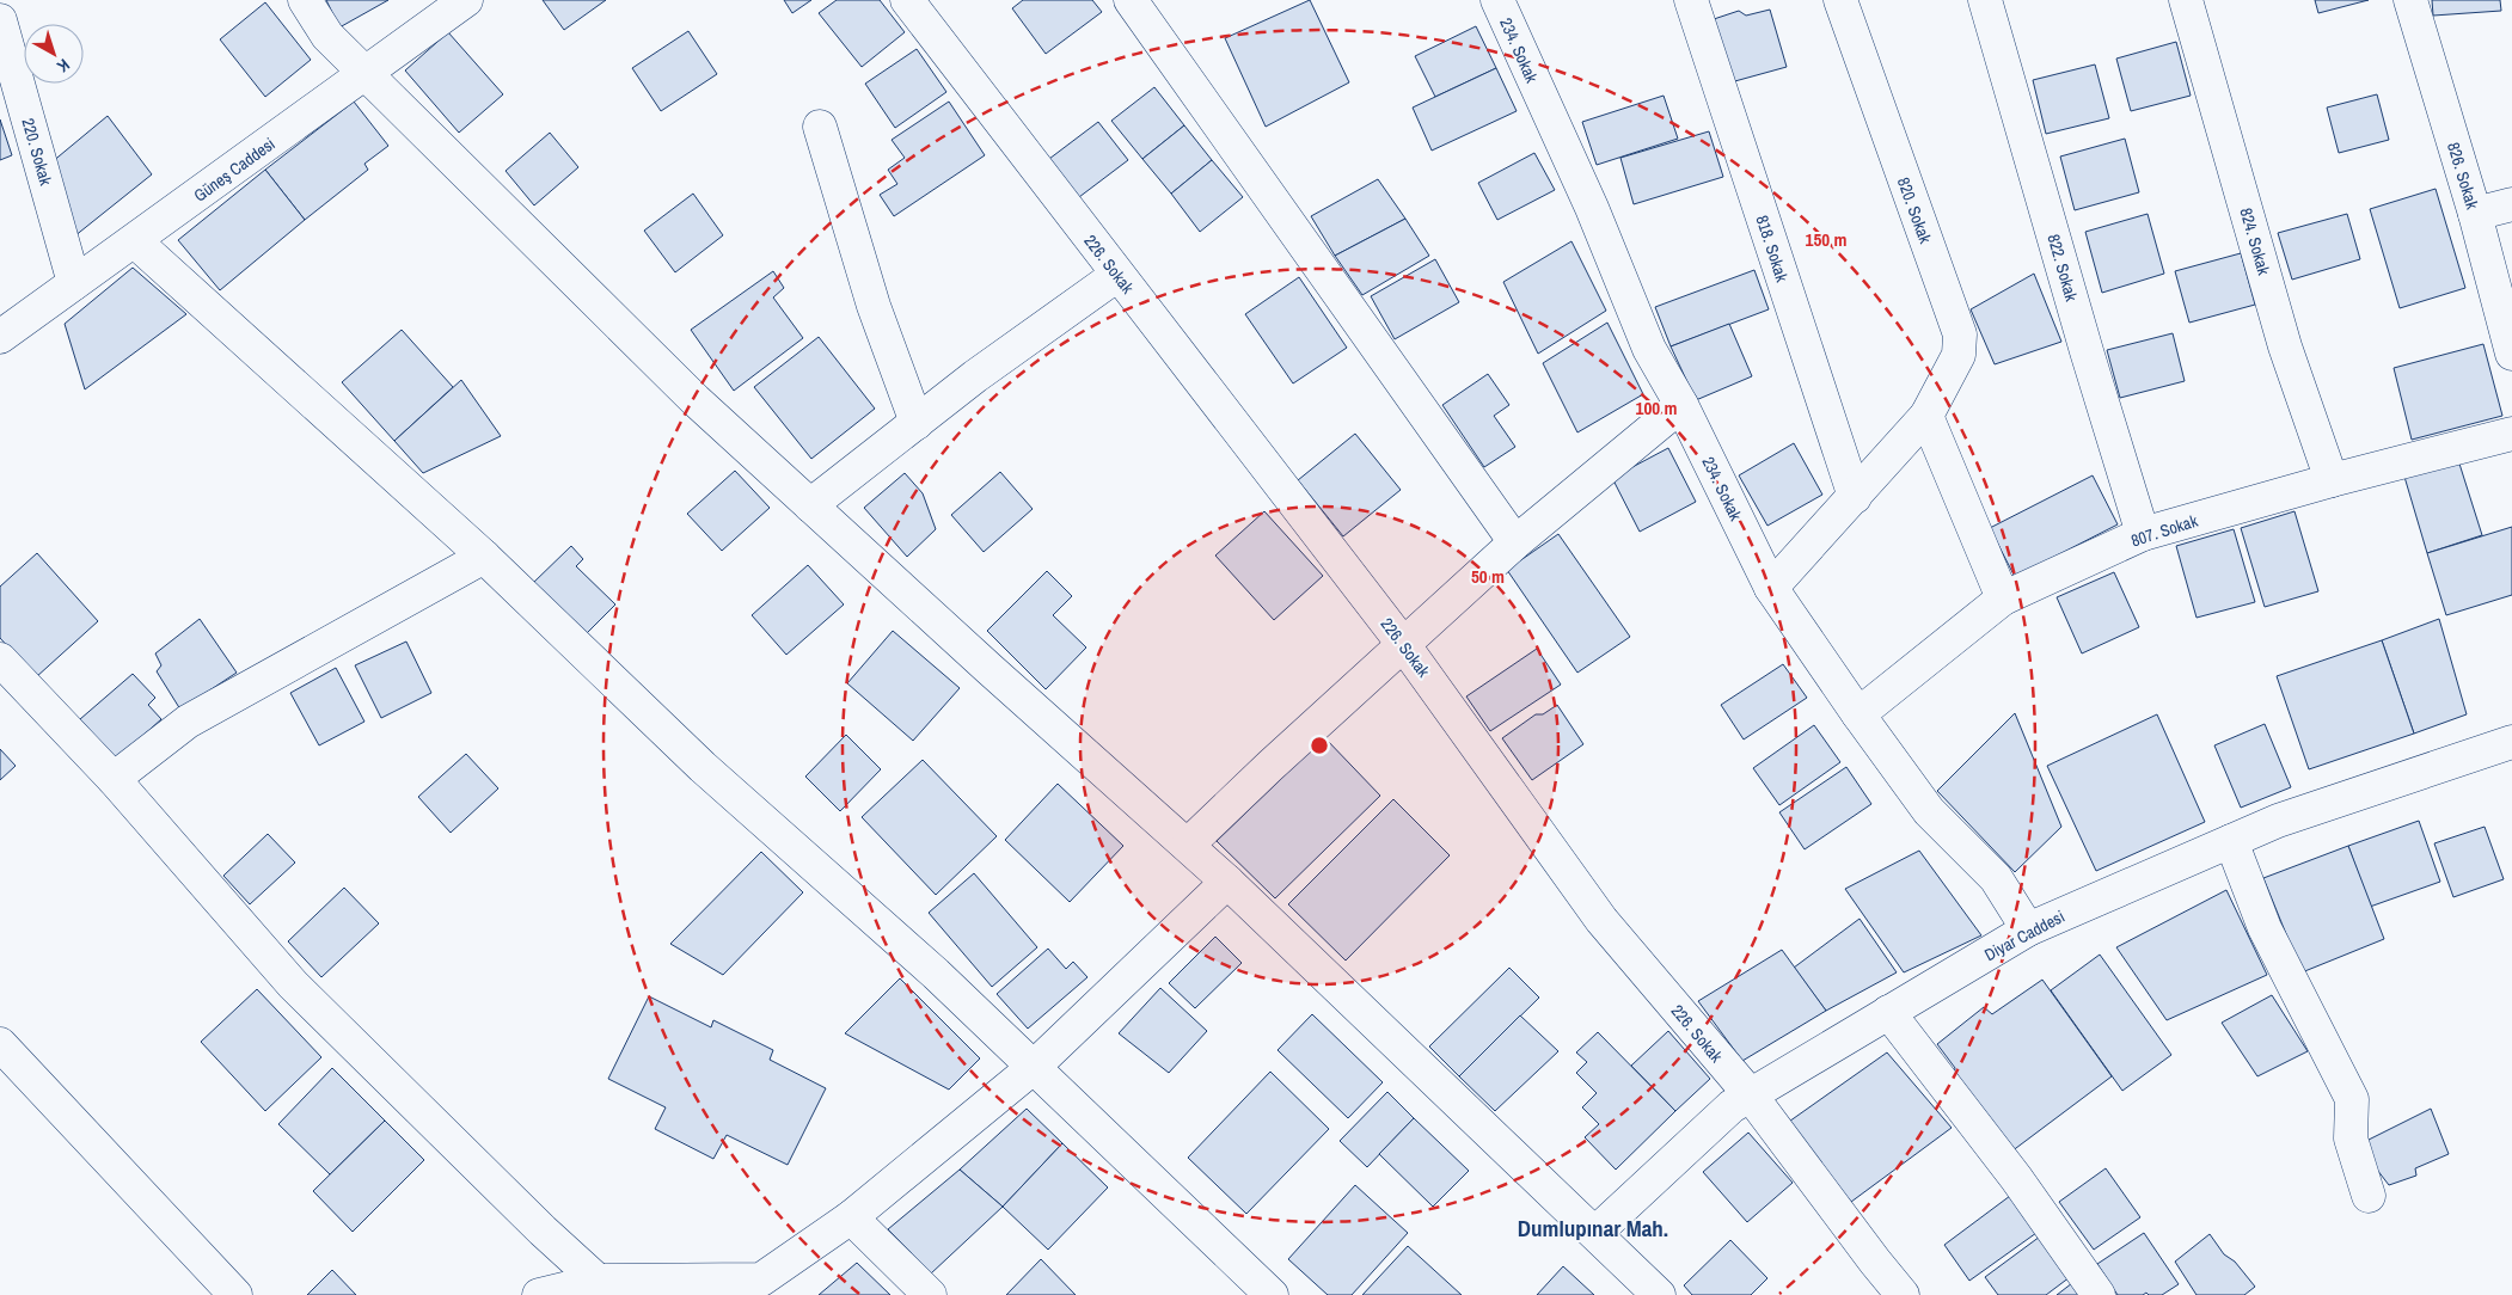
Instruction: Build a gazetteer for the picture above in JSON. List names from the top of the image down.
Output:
{
  "streets": {
    "street": [
      "234. Sokak",
      "220. Sokak",
      "Güneş Caddesi",
      "826. Sokak",
      "820. Sokak",
      "824. Sokak",
      "818. Sokak",
      "226. Sokak",
      "822. Sokak",
      "807. Sokak",
      "Diyar Caddesi"
    ]
  },
  "crossings": [
    ["234. Sokak", "820. Sokak"],
    ["234. Sokak", "807. Sokak"],
    ["234. Sokak", "Diyar Caddesi"],
    ["220. Sokak", "Güneş Caddesi"],
    ["820. Sokak", "818. Sokak"],
    ["824. Sokak", "807. Sokak"],
    ["226. Sokak", "Diyar Caddesi"],
    ["822. Sokak", "807. Sokak"]
  ],
  "districts": ["Dumlupınar Mah."],
  "north": "bottom right",
  "rings": ["150 m", "100 m", "50 m"]
}
